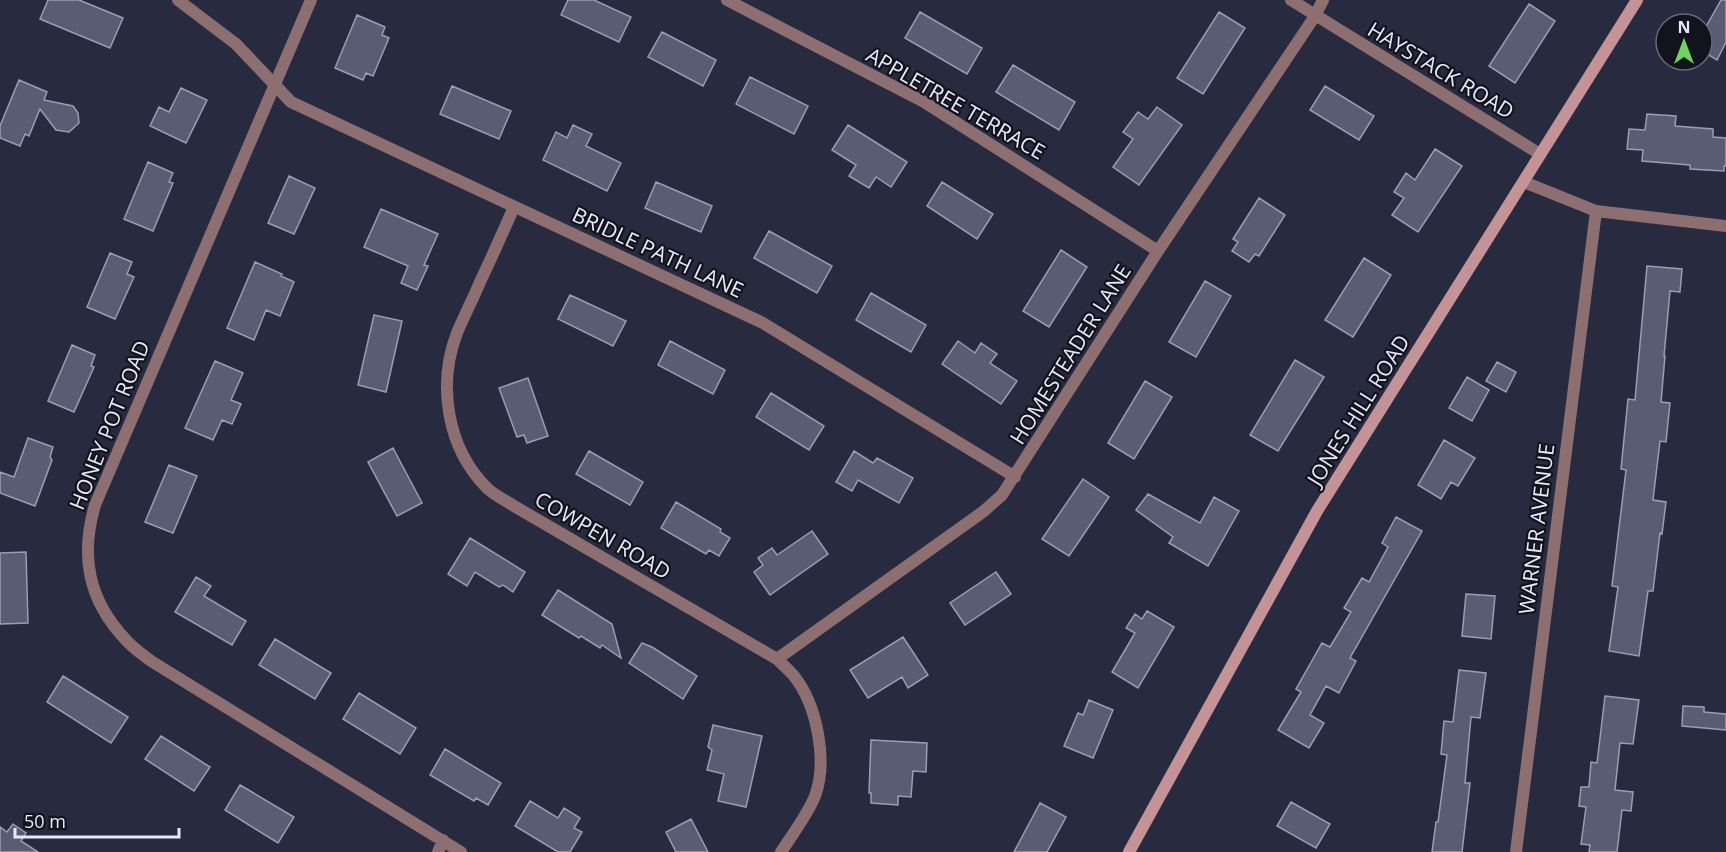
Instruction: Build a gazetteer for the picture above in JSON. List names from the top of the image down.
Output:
{
  "streets": {
    "main road": ["JONES HILL ROAD"],
    "street": [
      "HAYSTACK ROAD",
      "APPLETREE TERRACE",
      "BRIDLE PATH LANE",
      "HOMESTEADER LANE",
      "HONEY POT ROAD",
      "WARNER AVENUE",
      "COWPEN ROAD"
    ]
  },
  "crossings": [
    ["HAYSTACK ROAD", "HOMESTEADER LANE"],
    ["HAYSTACK ROAD", "JONES HILL ROAD"],
    ["APPLETREE TERRACE", "HOMESTEADER LANE"],
    ["BRIDLE PATH LANE", "HOMESTEADER LANE"],
    ["BRIDLE PATH LANE", "HONEY POT ROAD"],
    ["BRIDLE PATH LANE", "COWPEN ROAD"],
    ["HOMESTEADER LANE", "COWPEN ROAD"]
  ],
  "scale_bar": "50 m",
  "north": "top"
}
